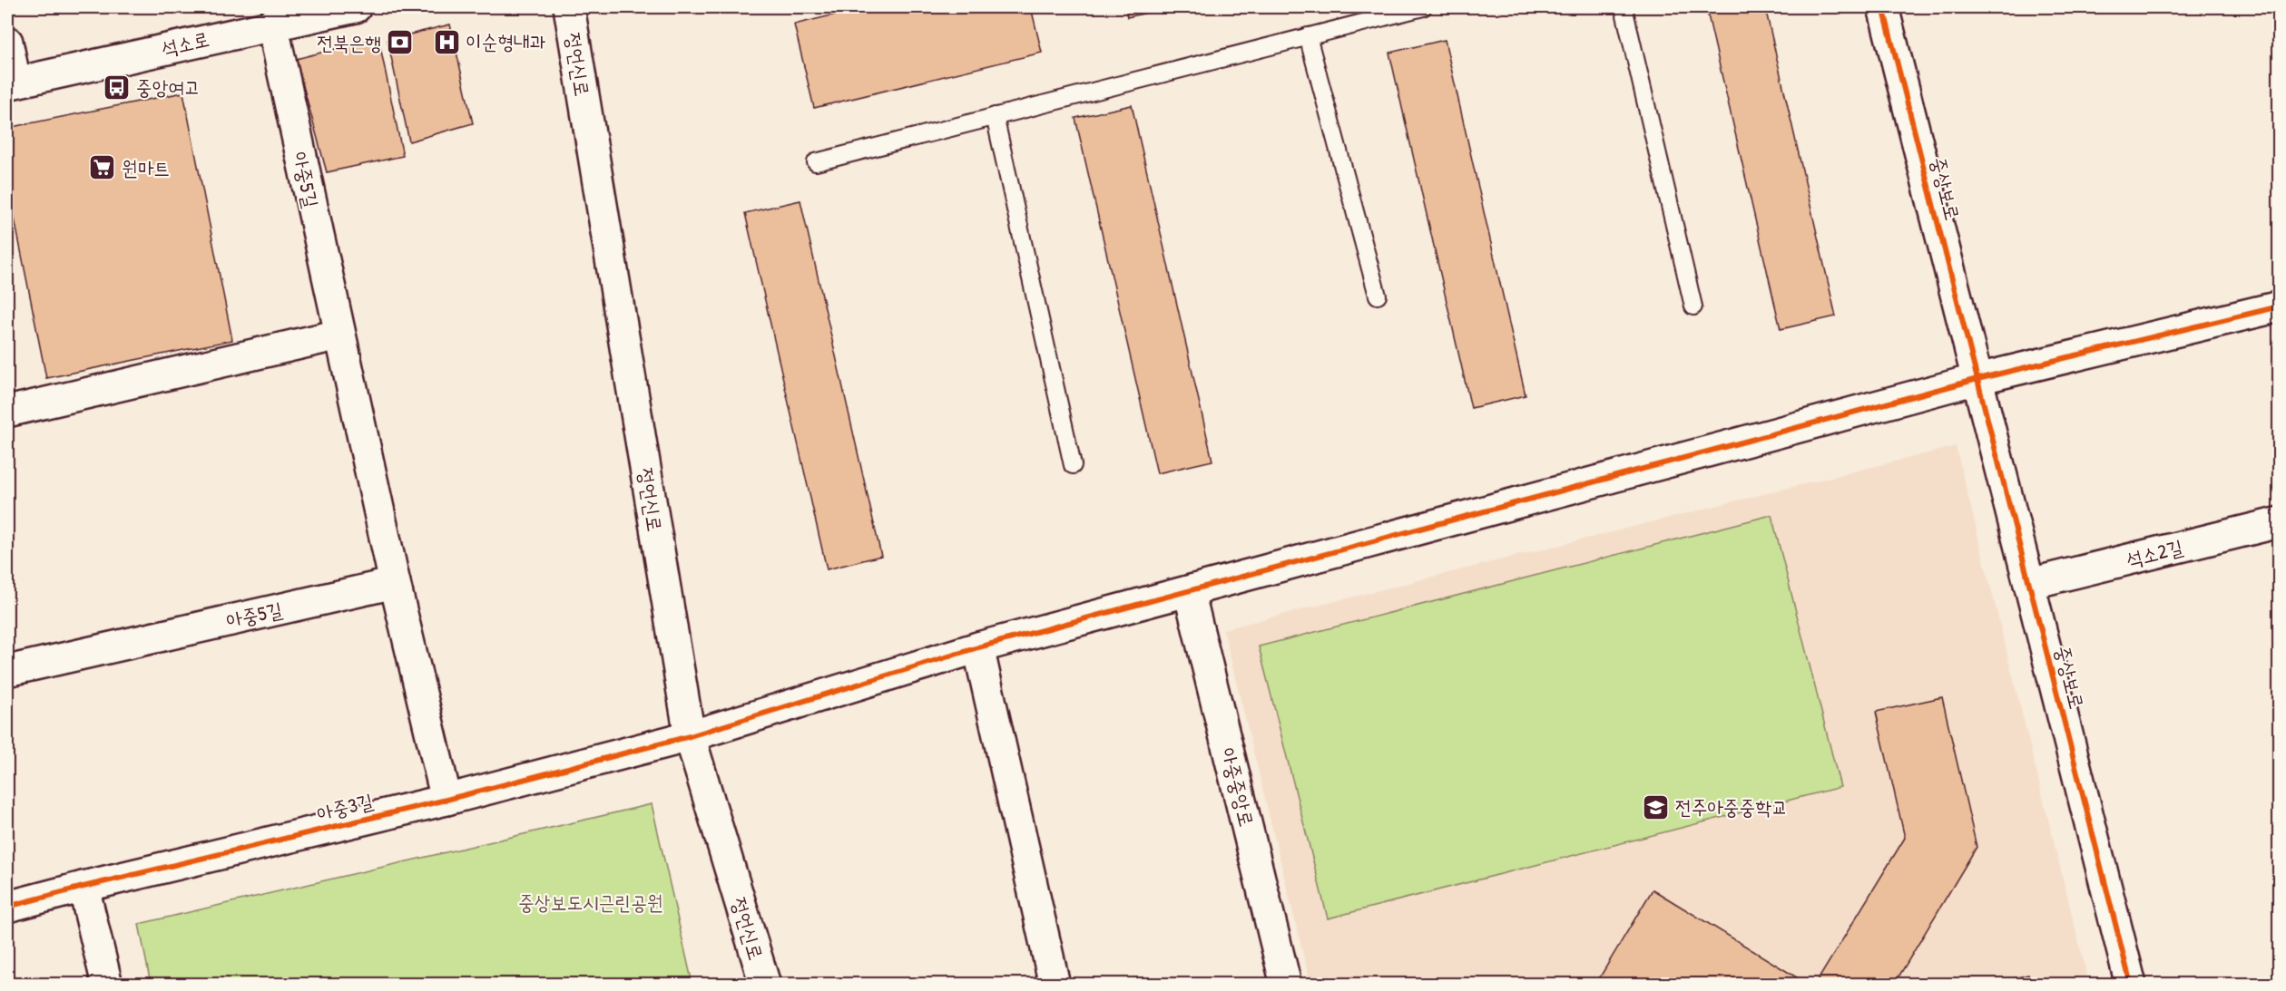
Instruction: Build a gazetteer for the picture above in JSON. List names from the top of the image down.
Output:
{
  "streets": {
    "street": [
      "석소로",
      "정언신로",
      "아중5길",
      "중상보로",
      "석소2길",
      "아중중앙로",
      "아중3길"
    ]
  },
  "crossings": [
    ["석소로", "아중5길"],
    ["정언신로", "아중3길"],
    ["아중5길", "아중3길"],
    ["중상보로", "석소2길"],
    ["중상보로", "아중3길"],
    ["아중중앙로", "아중3길"]
  ],
  "parks": ["중상보도시근린공원"],
  "places": {
    "hospital": ["이순형내과"],
    "bank": ["전북은행"],
    "bus stop": ["중앙여고"],
    "supermarket": ["원마트"],
    "school or university": ["전주아중중학교"]
  }
}
